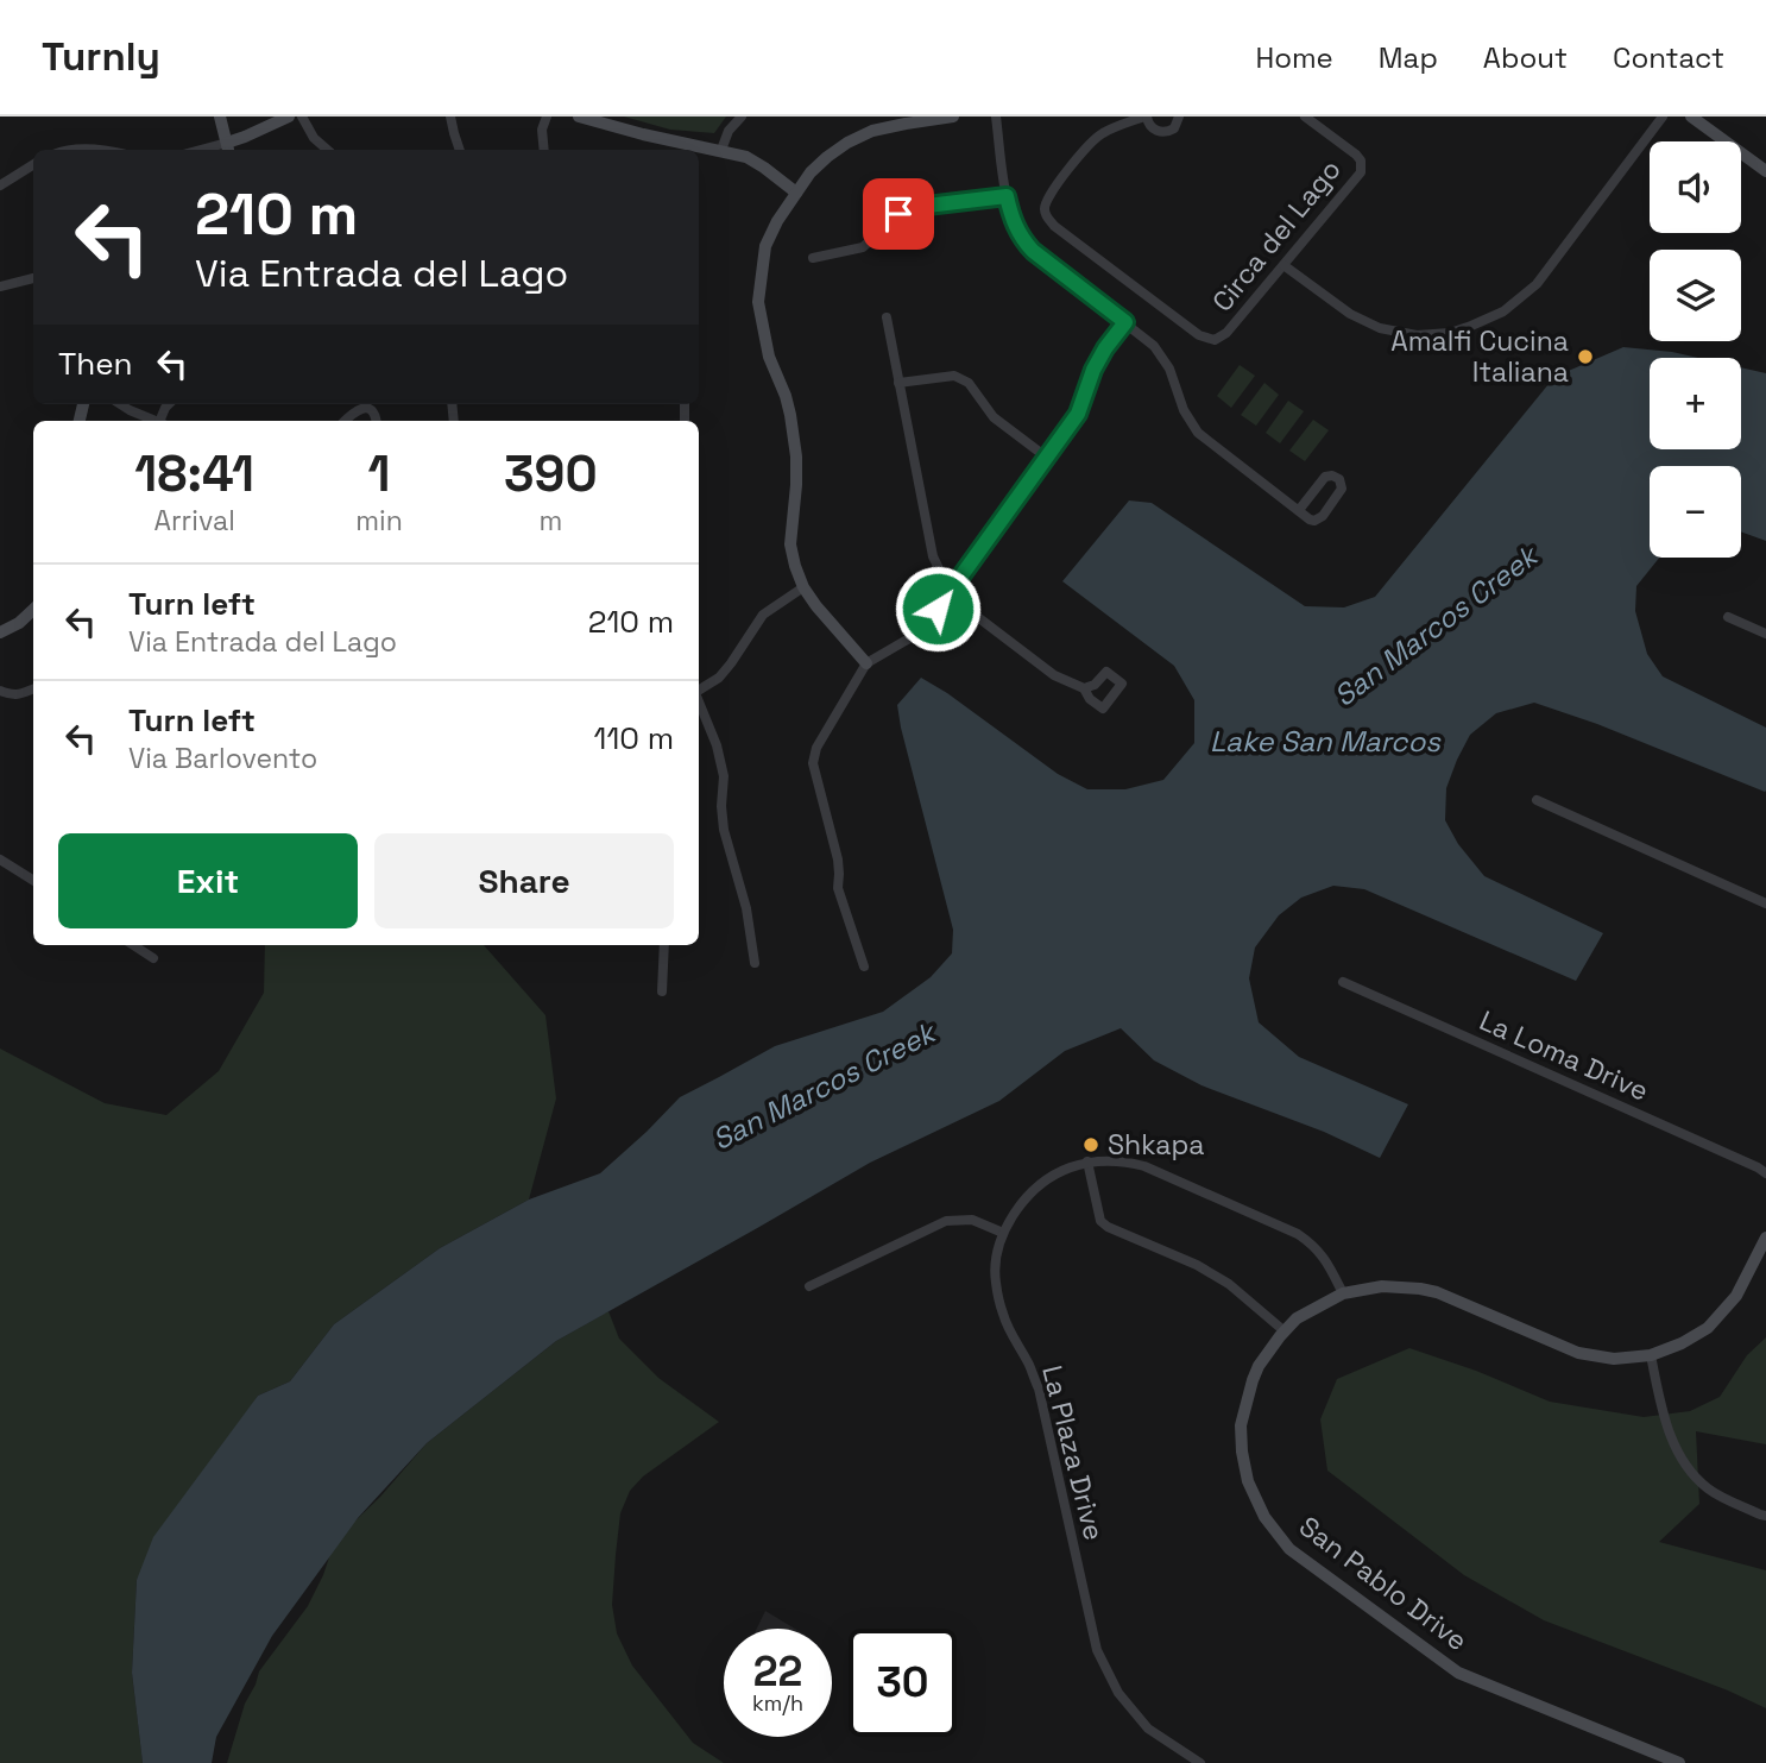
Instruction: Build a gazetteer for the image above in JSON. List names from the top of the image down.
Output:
{
  "streets": {
    "street": [
      "Circa del Lago",
      "La Loma Drive",
      "La Plaza Drive",
      "San Pablo Drive"
    ]
  },
  "crossings": [
    ["La Plaza Drive", "San Pablo Drive"]
  ],
  "water": ["San Marcos Creek", "Lake San Marcos"],
  "places": ["Amalfi Cucina Italiana", "Shkapa"],
  "page": {
    "header": "Turnly",
    "nav": [
      "Home",
      "Map",
      "About",
      "Contact"
    ],
    "map_buttons": ["+", "−"],
    "turn": ["210 m", "Via Entrada del Lago"],
    "then": "Then",
    "eta": [
      "18:41",
      "Arrival",
      "1",
      "min",
      "390",
      "m"
    ],
    "list": [
      {
        "name": "Turn left",
        "note": "Via Entrada del Lago",
        "value": "210 m"
      },
      {
        "name": "Turn left",
        "note": "Via Barlovento",
        "value": "110 m"
      }
    ],
    "buttons": ["Exit", "Share"],
    "speed": "22 km/h",
    "limit": "30"
  }
}
